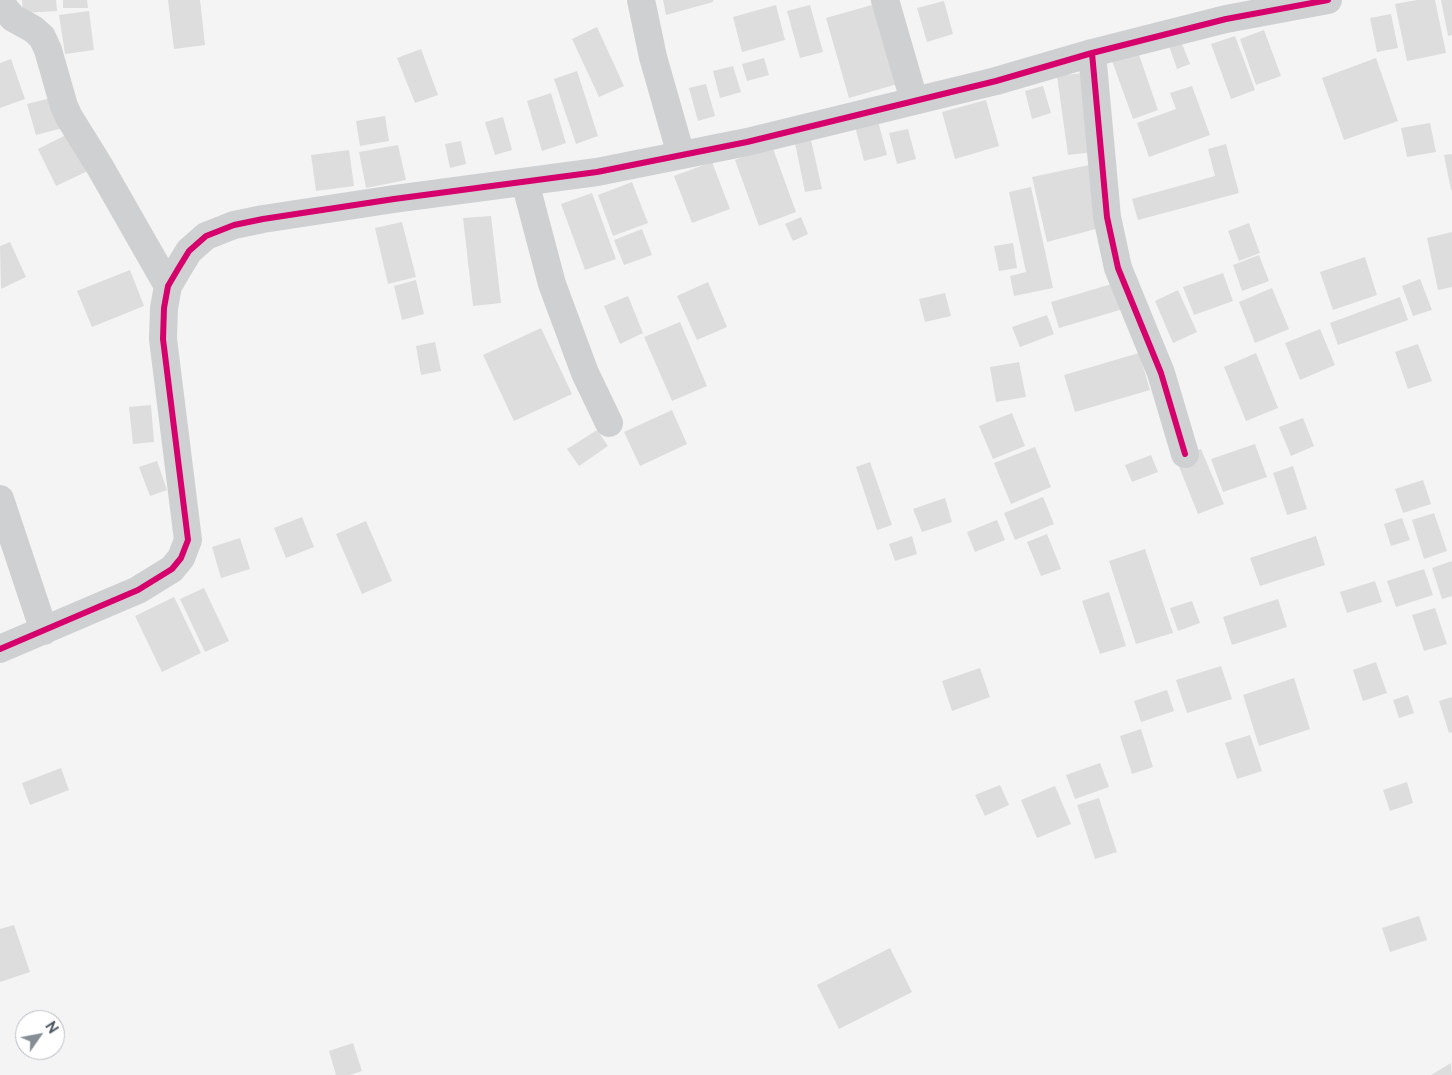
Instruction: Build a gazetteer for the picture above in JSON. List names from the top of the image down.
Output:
{
  "north": "top right"
}
